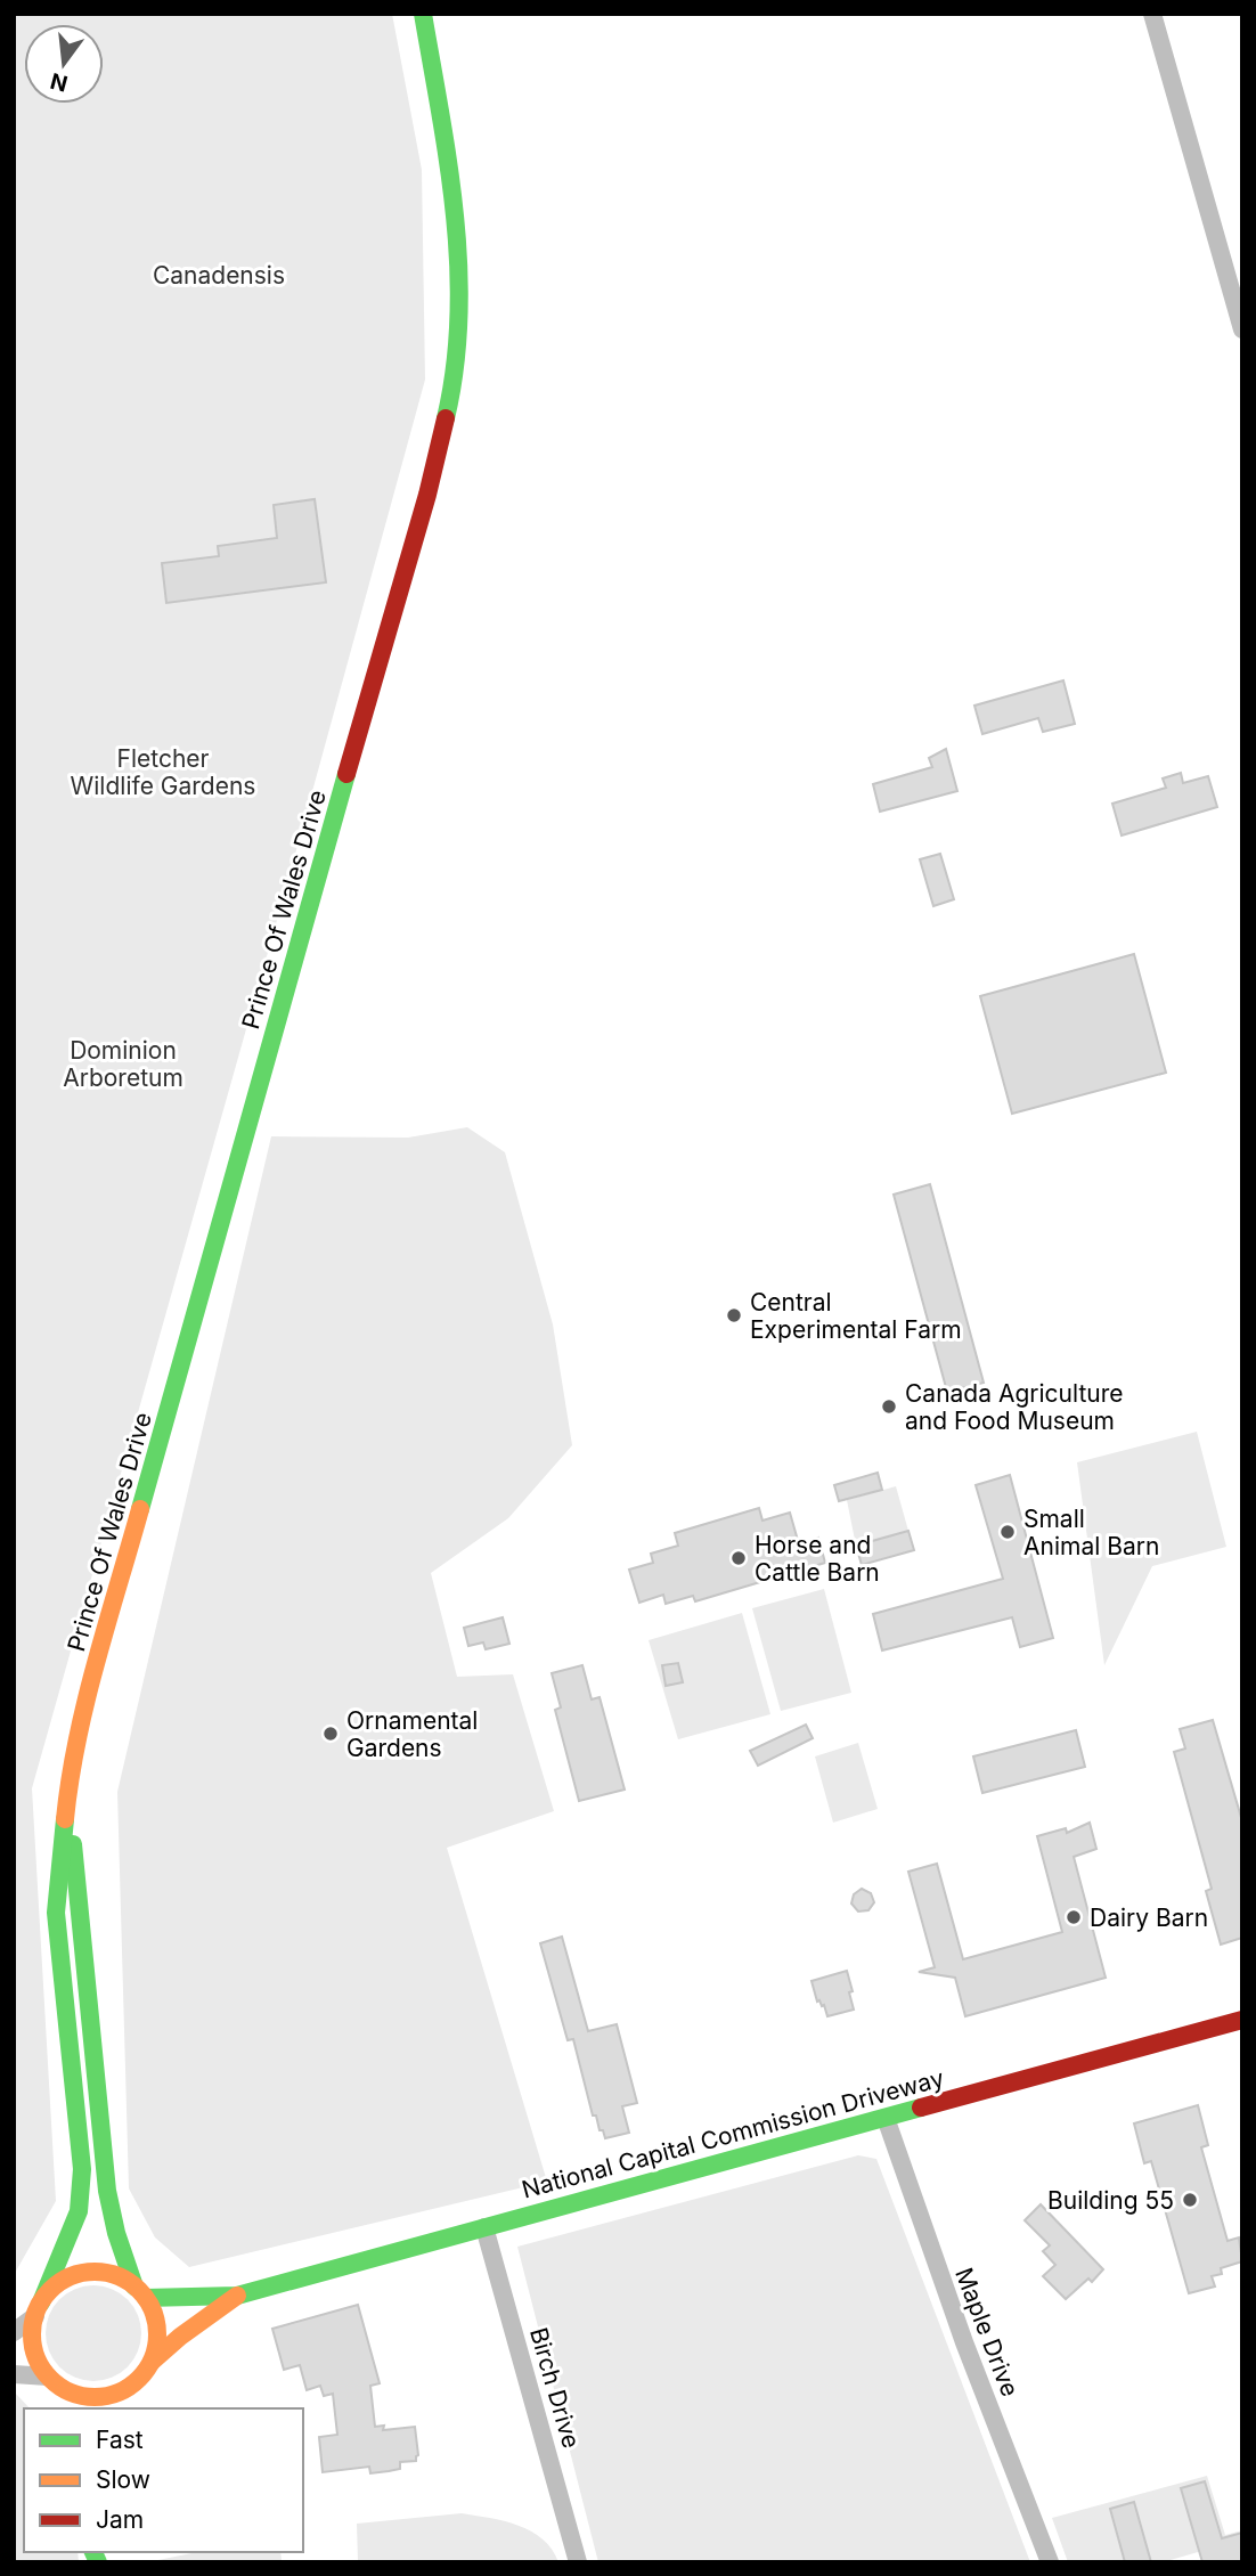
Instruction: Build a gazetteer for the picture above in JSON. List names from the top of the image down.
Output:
{
  "streets": {
    "main road": ["Prince Of Wales Drive", "National Capital Commission Driveway"],
    "street": ["Maple Drive", "Birch Drive"]
  },
  "crossings": [
    ["Prince Of Wales Drive", "National Capital Commission Driveway"],
    ["National Capital Commission Driveway", "Maple Drive"],
    ["National Capital Commission Driveway", "Birch Drive"]
  ],
  "parks": ["Canadensis", "Fletcher Wildlife Gardens", "Dominion Arboretum"],
  "places": [
    "Central Experimental Farm",
    "Canada Agriculture and Food Museum",
    "Small Animal Barn",
    "Horse and Cattle Barn",
    "Ornamental Gardens",
    "Dairy Barn",
    "Building 55"
  ],
  "legend": ["Fast", "Slow", "Jam"],
  "north": "bottom"
}
